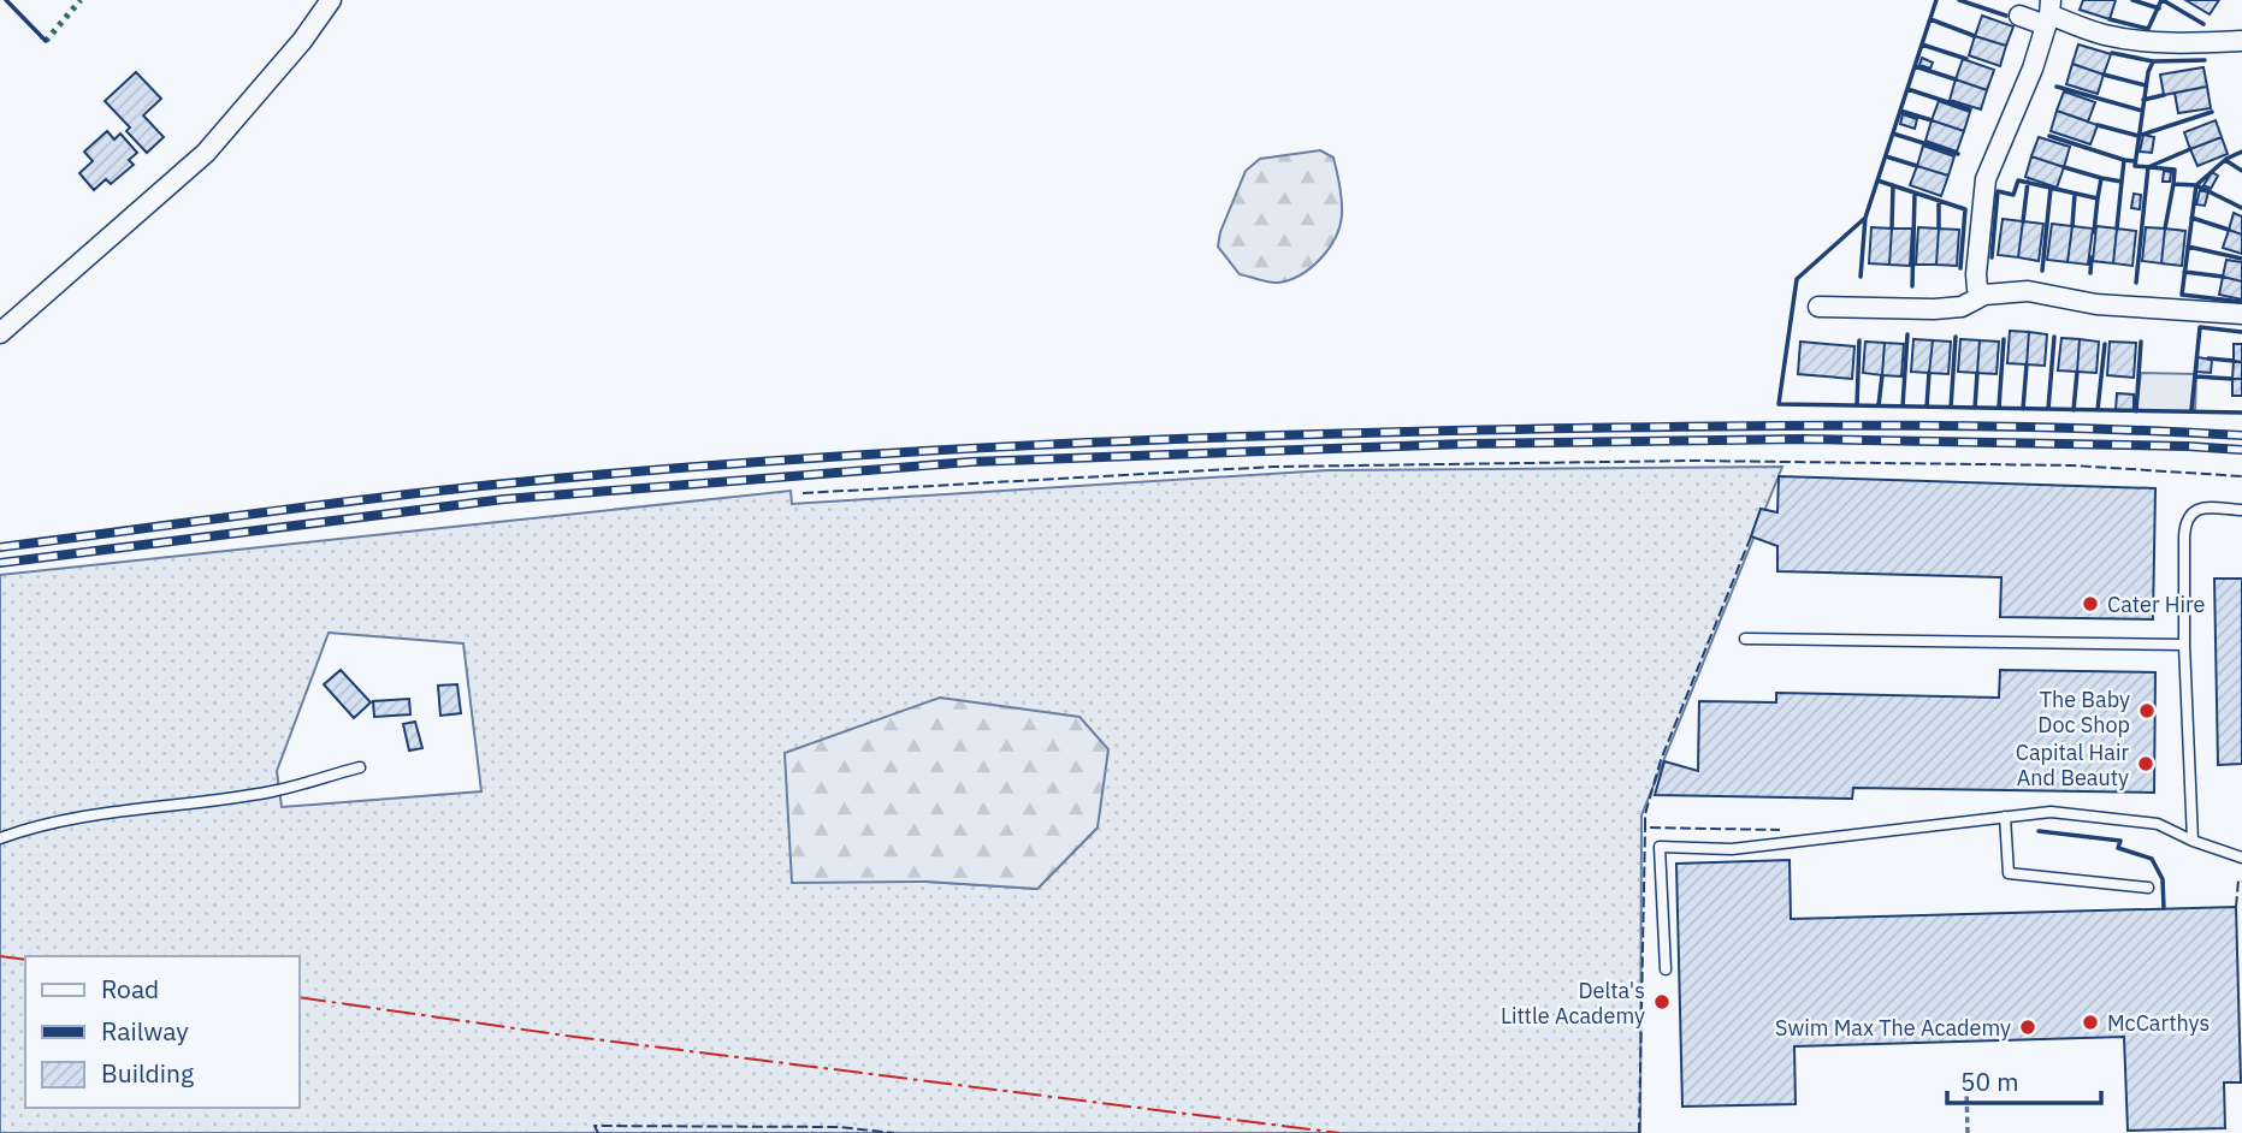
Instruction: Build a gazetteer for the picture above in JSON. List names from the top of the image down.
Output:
{
  "places": [
    "Cater Hire",
    "The Baby Doc Shop",
    "Capital Hair And Beauty",
    "Delta's Little Academy",
    "McCarthys",
    "Swim Max The Academy"
  ],
  "legend": ["Road", "Railway", "Building"],
  "scale_bar": "50 m"
}
